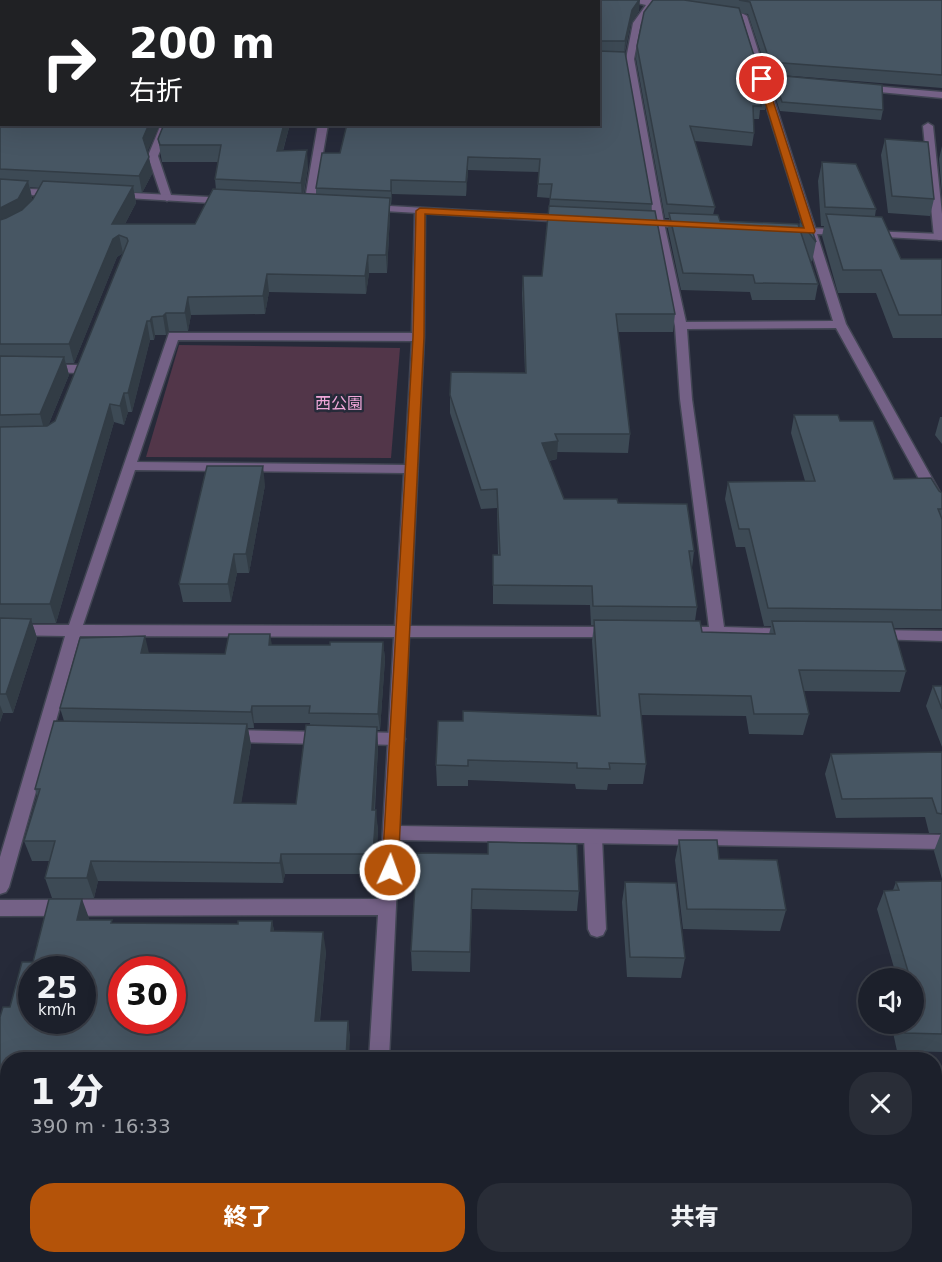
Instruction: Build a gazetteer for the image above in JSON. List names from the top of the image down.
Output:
{
  "parks": ["西公園"],
  "page": {
    "turn": ["200 m", "右折"],
    "speed": "25 km/h",
    "limit": "30",
    "heading": ["1 分", "390 m · 16:33"],
    "buttons": ["終了", "共有"]
  }
}
